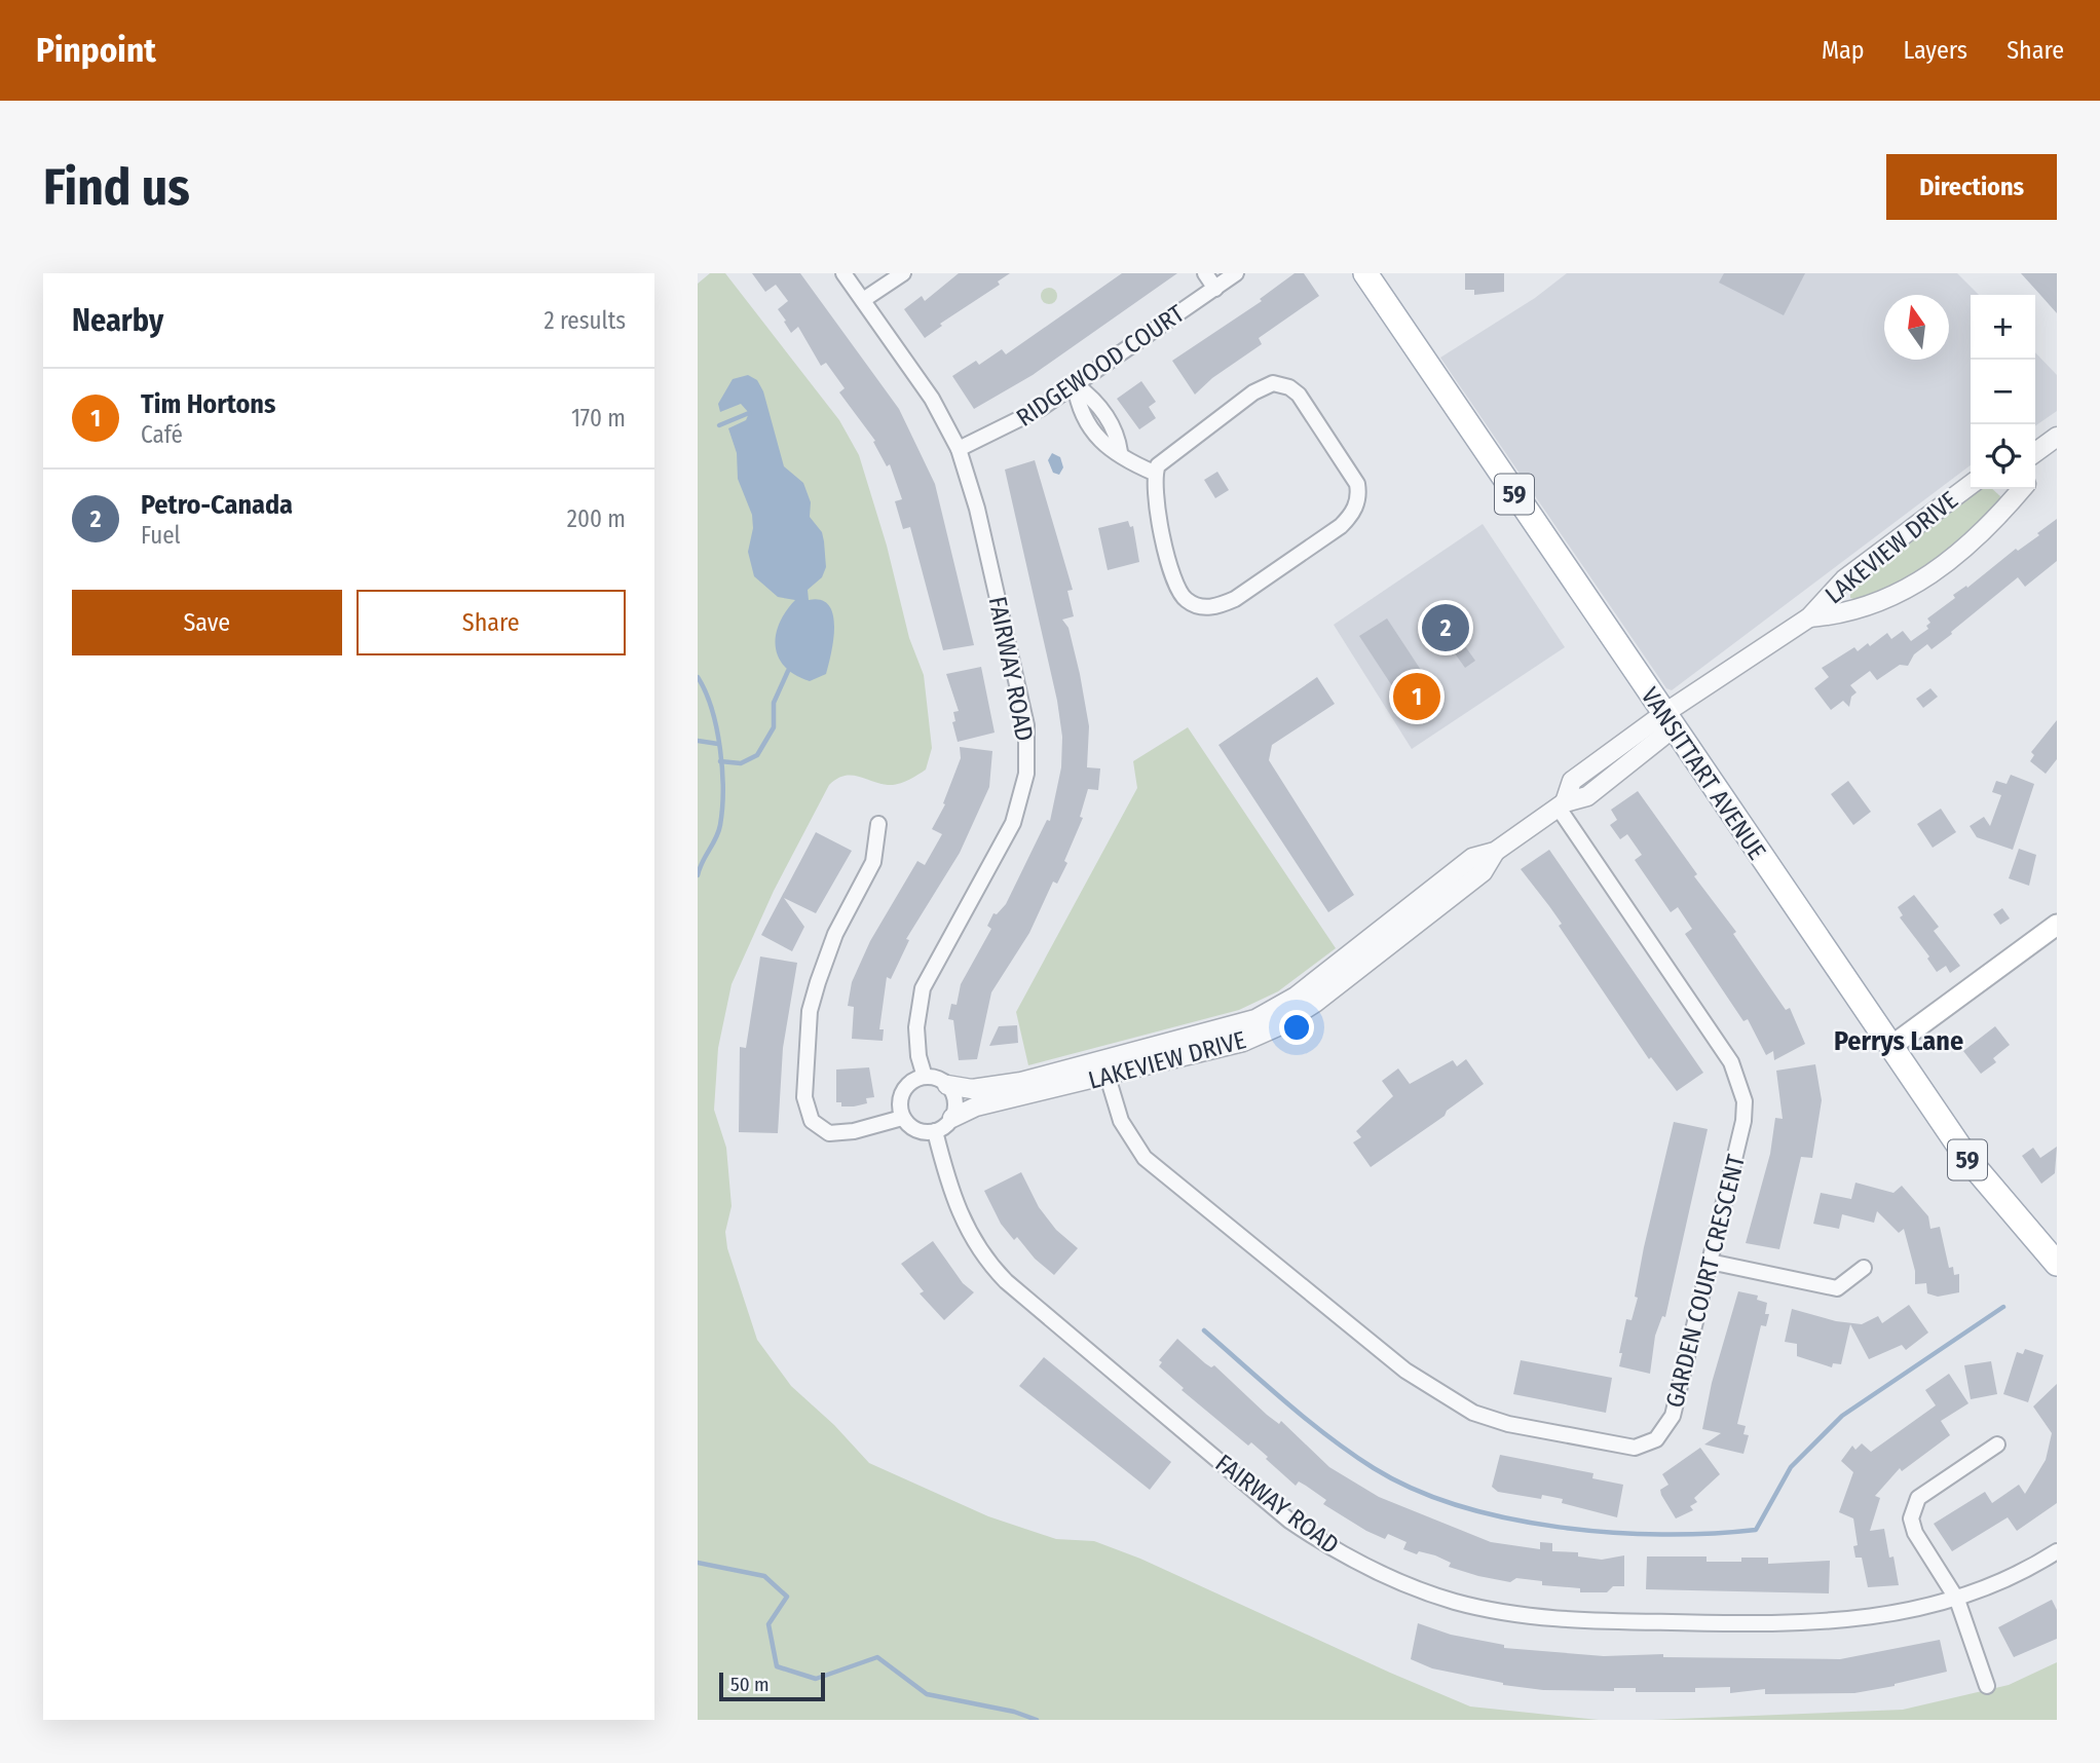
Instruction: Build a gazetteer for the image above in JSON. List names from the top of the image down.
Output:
{
  "streets": {
    "main road": ["59", "VANSITTART AVENUE"],
    "street": [
      "RIDGEWOOD COURT",
      "LAKEVIEW DRIVE",
      "FAIRWAY ROAD",
      "GARDEN COURT CRESCENT"
    ]
  },
  "crossings": [
    ["RIDGEWOOD COURT", "FAIRWAY ROAD"],
    ["LAKEVIEW DRIVE", "FAIRWAY ROAD"],
    ["LAKEVIEW DRIVE", "VANSITTART AVENUE"],
    ["LAKEVIEW DRIVE", "GARDEN COURT CRESCENT"]
  ],
  "districts": ["Perrys Lane"],
  "scale_bar": "50 m",
  "north": "top",
  "page": {
    "header": "Pinpoint",
    "nav": ["Map", "Layers", "Share"],
    "buttons": [
      "Directions",
      ["Save", "Share"]
    ],
    "title": "Find us",
    "heading": ["Nearby", "2 results"],
    "map_buttons": ["+", "−"],
    "list": [
      {
        "mark": "1",
        "name": "Tim Hortons",
        "note": "Café",
        "value": "170 m"
      },
      {
        "mark": "2",
        "name": "Petro-Canada",
        "note": "Fuel",
        "value": "200 m"
      }
    ],
    "pins": ["2", "1"],
    "scale": "50 m"
  }
}
